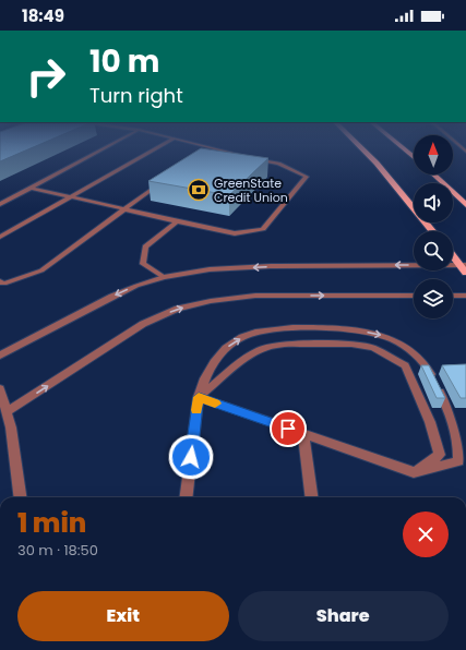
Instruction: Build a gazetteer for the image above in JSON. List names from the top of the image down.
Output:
{
  "places": {
    "bank": ["GreenState Credit Union"]
  },
  "north": "top",
  "page": {
    "status": "18:49",
    "turn": ["10 m", "Turn right"],
    "heading": ["1 min", "30 m · 18:50"],
    "buttons": ["Exit", "Share"]
  }
}
